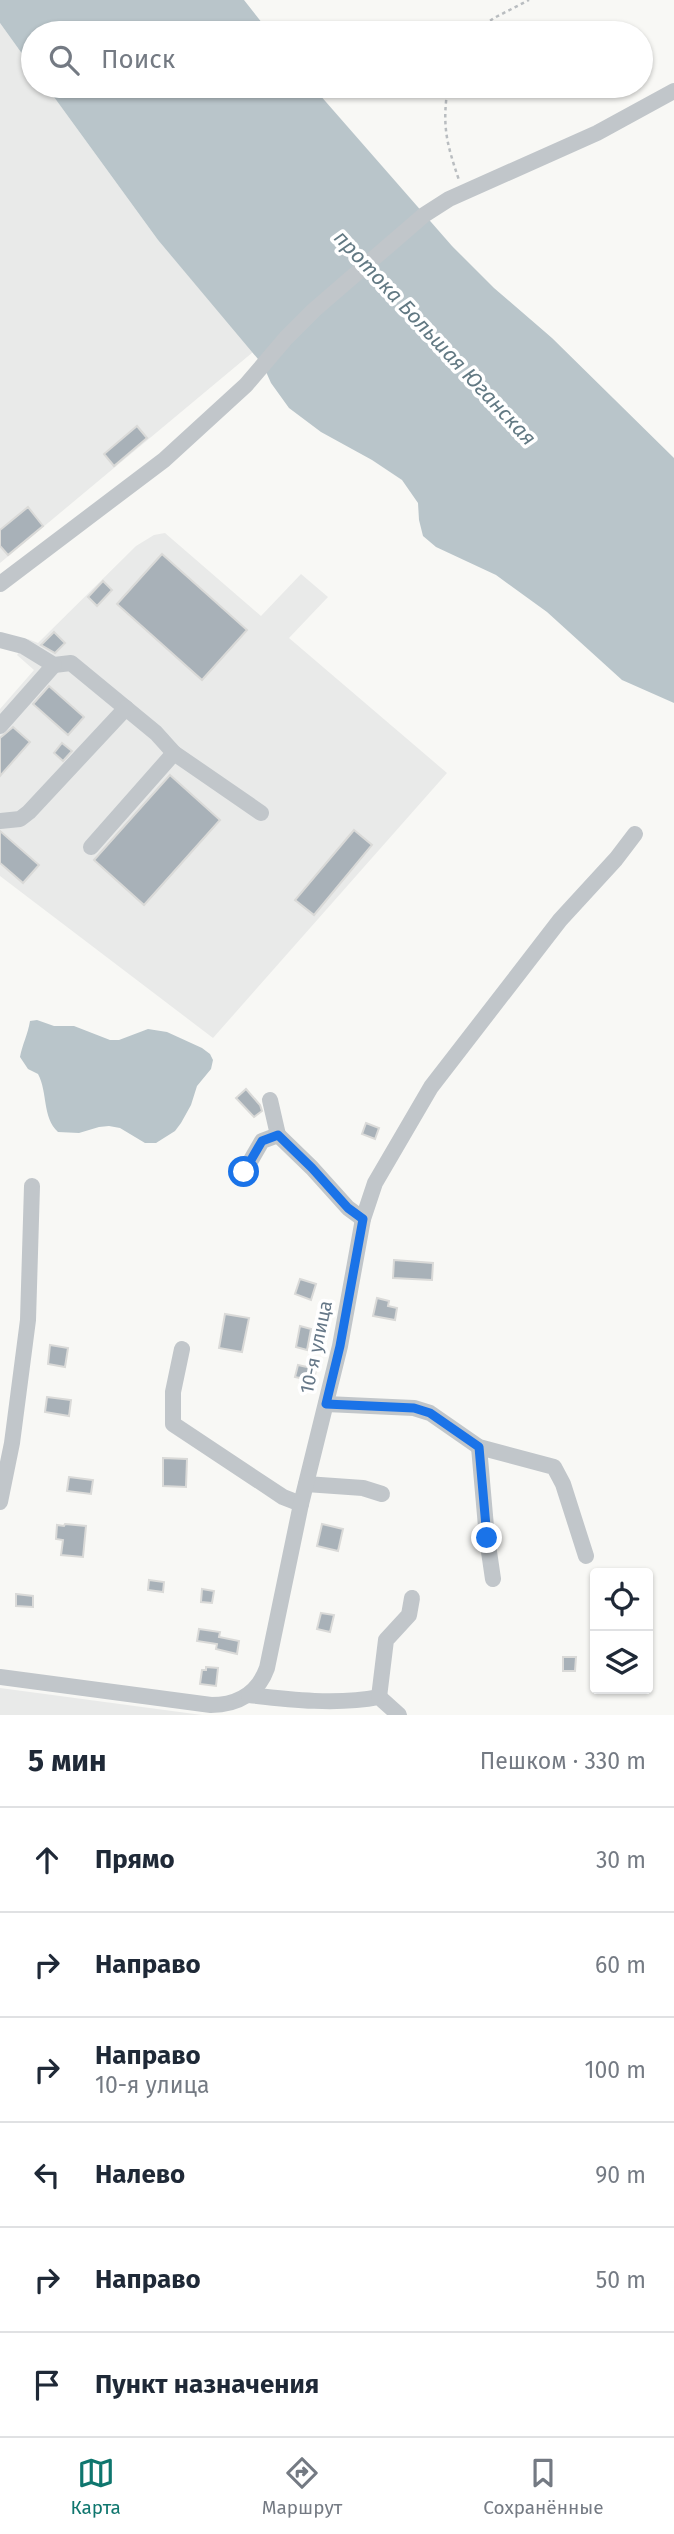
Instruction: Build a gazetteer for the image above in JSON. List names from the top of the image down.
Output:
{
  "streets": {
    "street": ["10-я улица"]
  },
  "water": ["протока Большая Юганская"],
  "page": {
    "search": "Поиск",
    "heading": ["5 мин", "Пешком · 330 m"],
    "list": [
      ["Прямо", "30 m"],
      ["Направо", "60 m"],
      ["Направо", "10-я улица", "100 m"],
      ["Налево", "90 m"],
      ["Направо", "50 m"],
      "Пункт назначения"
    ],
    "nav": ["Карта", "Маршрут", "Сохранённые"]
  }
}
